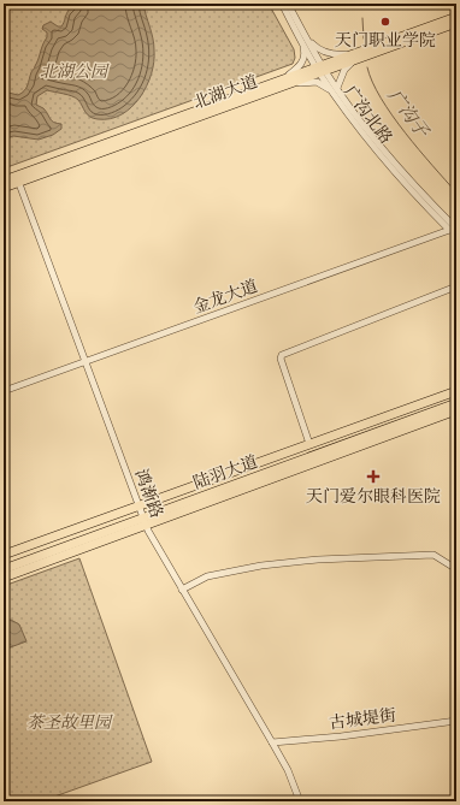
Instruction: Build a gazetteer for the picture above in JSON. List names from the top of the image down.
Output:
{
  "streets": {
    "main road": ["北湖大道", "陆羽大道"],
    "street": [
      "广沟北路",
      "金龙大道",
      "鸿渐路",
      "古城堤街"
    ]
  },
  "crossings": [
    ["北湖大道", "广沟北路"],
    ["北湖大道", "鸿渐路"],
    ["广沟北路", "金龙大道"],
    ["金龙大道", "鸿渐路"],
    ["陆羽大道", "鸿渐路"],
    ["鸿渐路", "古城堤街"]
  ],
  "water": ["广沟子"],
  "parks": ["北湖公园", "茶圣故里园"],
  "places": {
    "other": ["天门职业学院"],
    "health": ["天门爱尔眼科医院"]
  }
}
